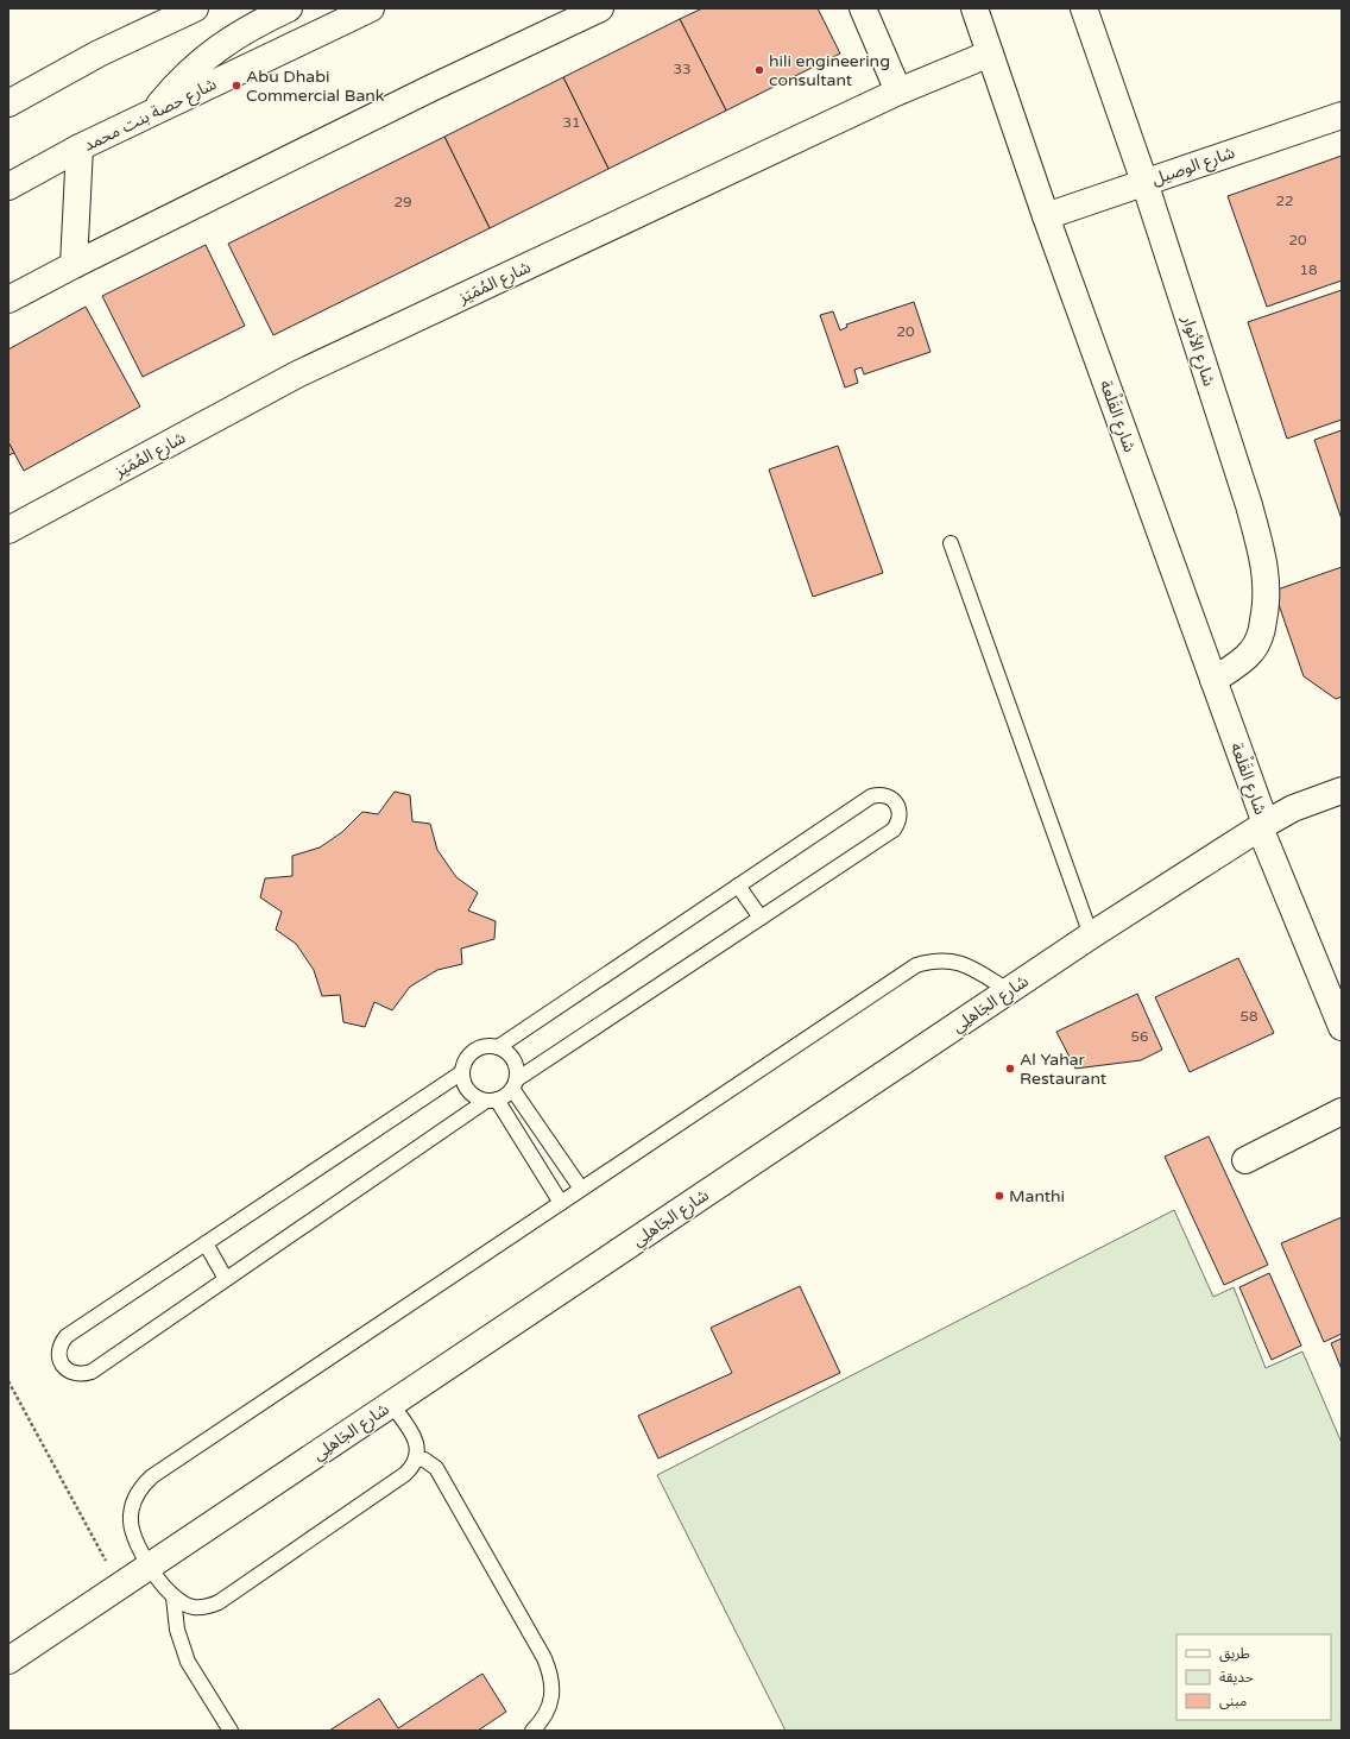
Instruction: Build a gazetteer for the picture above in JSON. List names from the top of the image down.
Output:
{
  "streets": {
    "street": [
      "شارع حصة بنت محمد",
      "شارع الوصيل",
      "شارع المُمَيَز",
      "شارع الأنوار",
      "شارع القَلْعة",
      "شارع الجَاهلِي"
    ]
  },
  "crossings": [
    ["شارع الوصيل", "شارع الأنوار"],
    ["شارع الوصيل", "شارع القَلْعة"],
    ["شارع المُمَيَز", "شارع القَلْعة"],
    ["شارع الأنوار", "شارع القَلْعة"],
    ["شارع القَلْعة", "شارع الجَاهلِي"]
  ],
  "places": [
    "hili engineering consultant",
    "Abu Dhabi Commercial Bank",
    "Al Yahar Restaurant",
    "Manthi"
  ],
  "house_numbers": [
    "33",
    "31",
    "22",
    "29",
    "20",
    "18",
    "20",
    "58",
    "56"
  ],
  "legend": ["طريق", "حديقة", "مبنى"]
}
